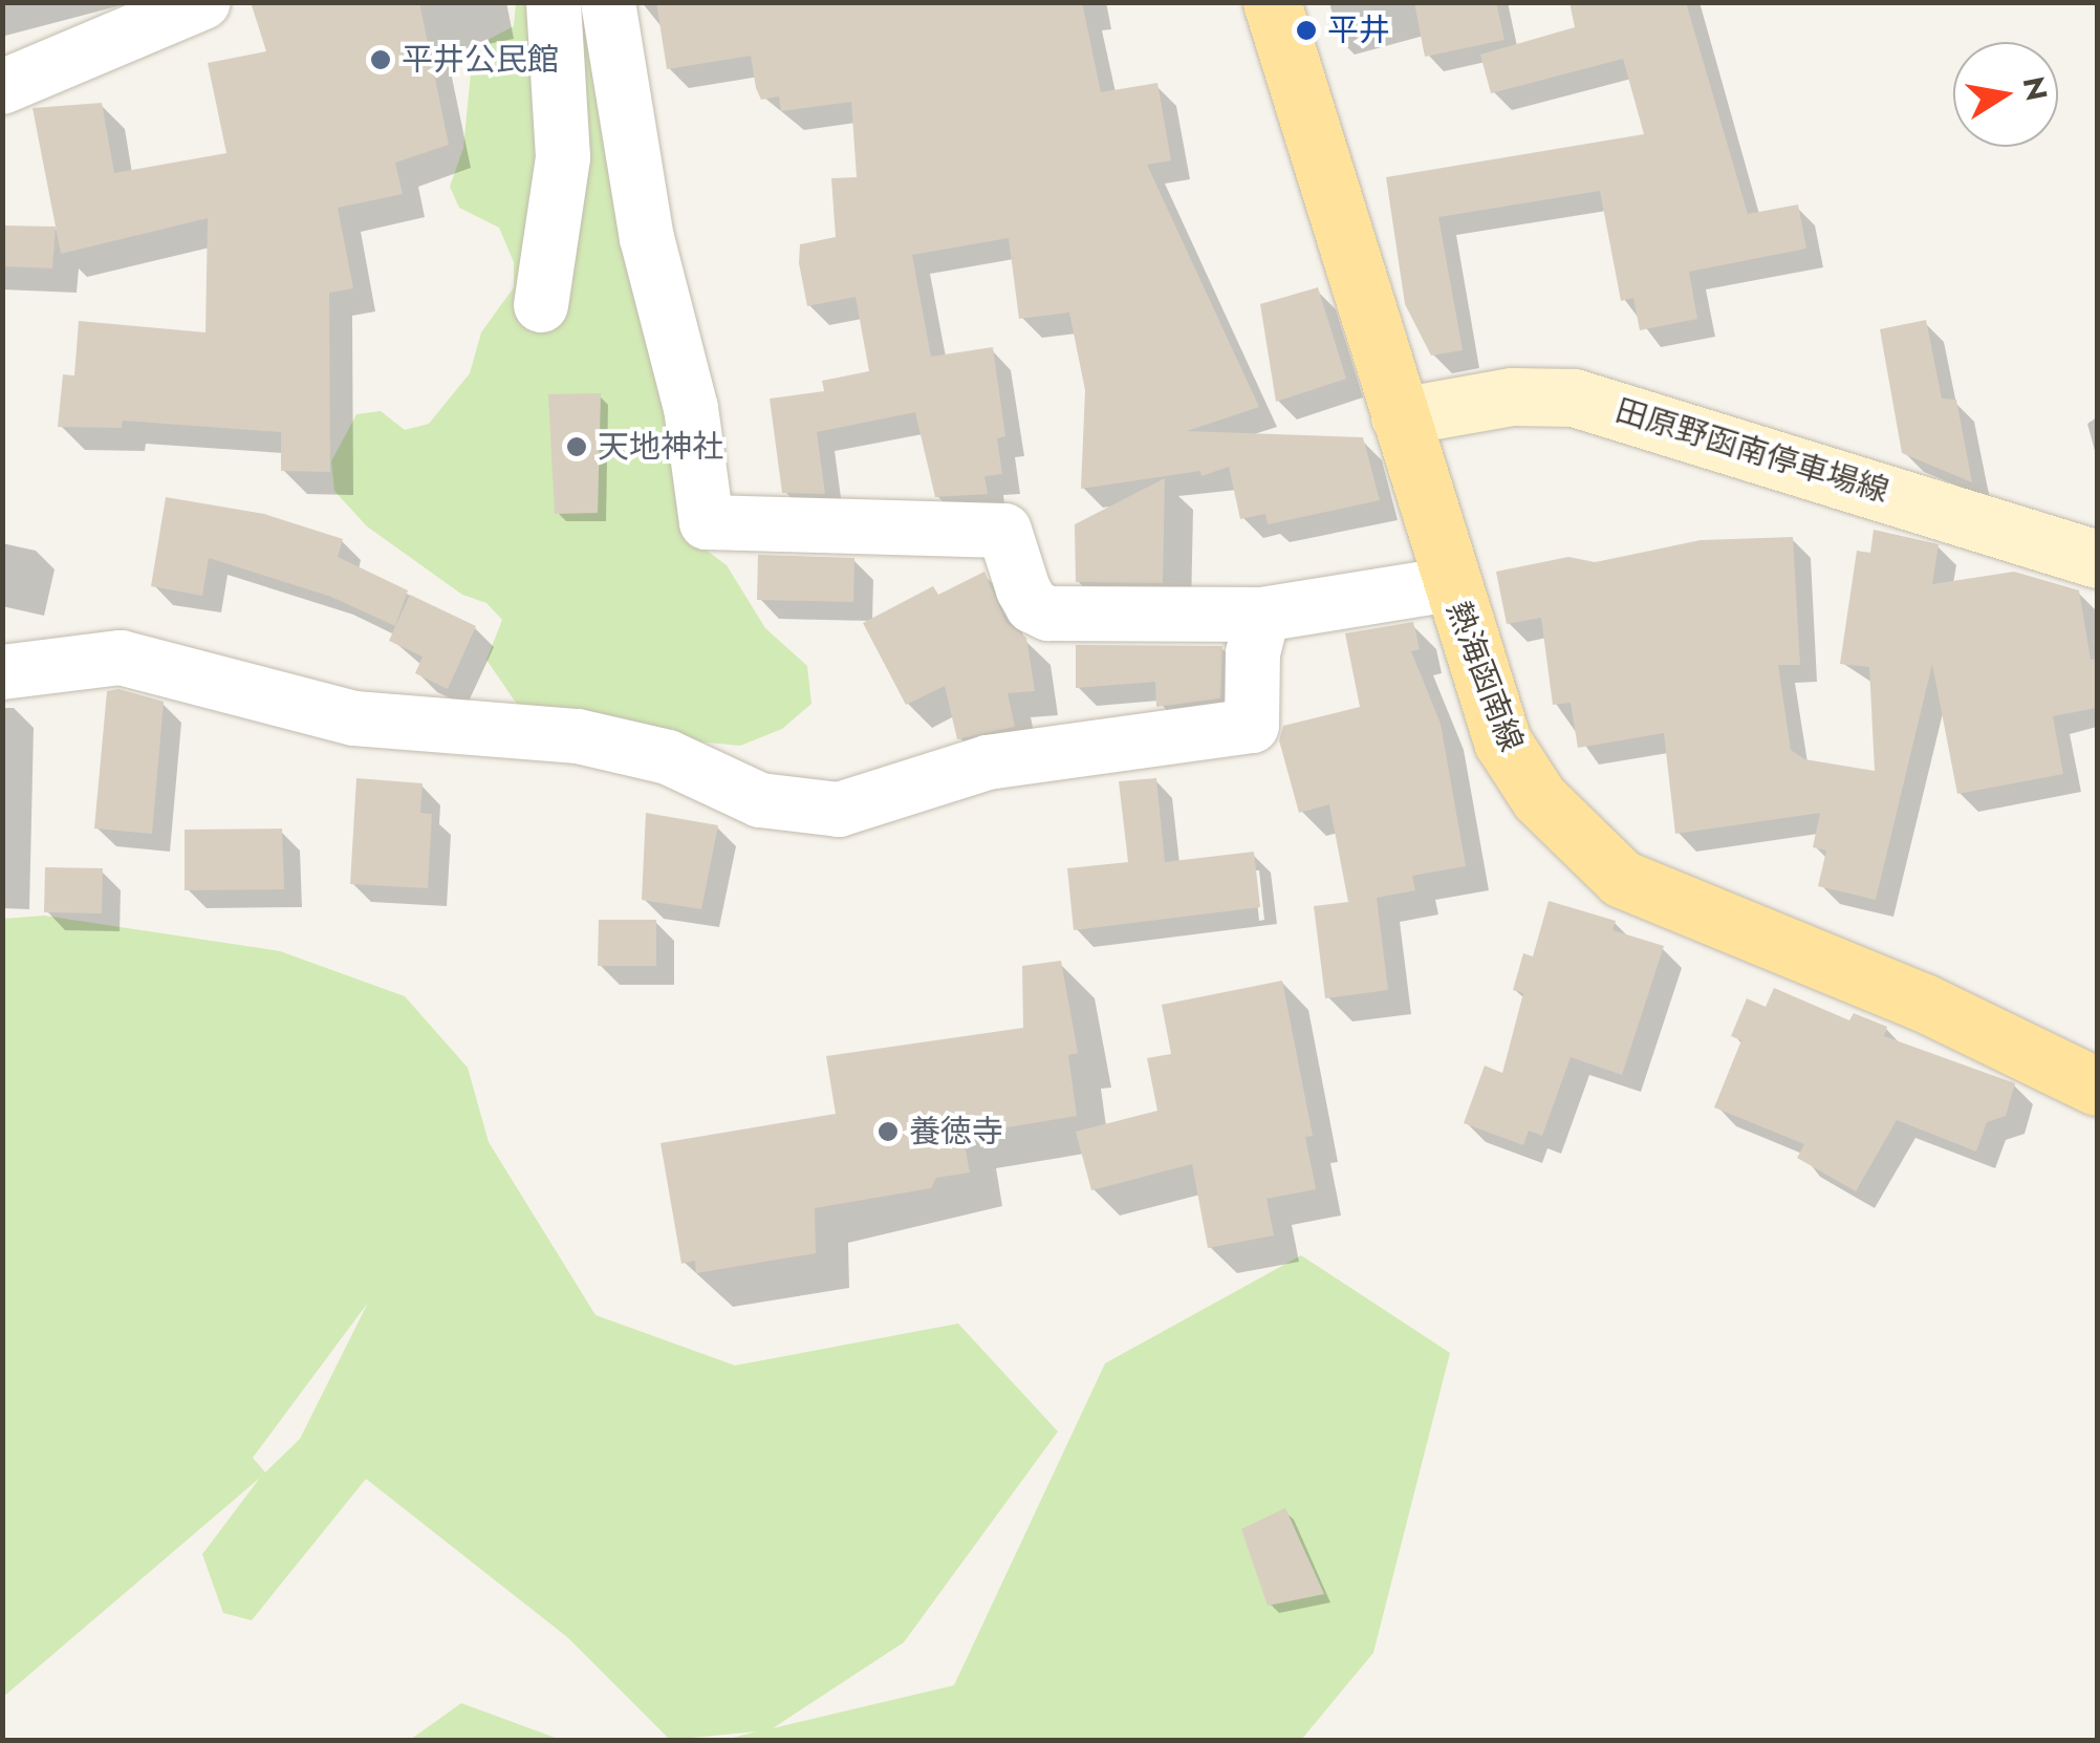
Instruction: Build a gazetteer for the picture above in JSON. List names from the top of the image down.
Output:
{
  "streets": {
    "main road": ["田原野函南停車場線", "熱海函南線"]
  },
  "crossings": [
    ["田原野函南停車場線", "熱海函南線"]
  ],
  "places": [
    "平井",
    "平井公民館",
    "天地神社",
    "養徳寺"
  ],
  "north": "right"
}
